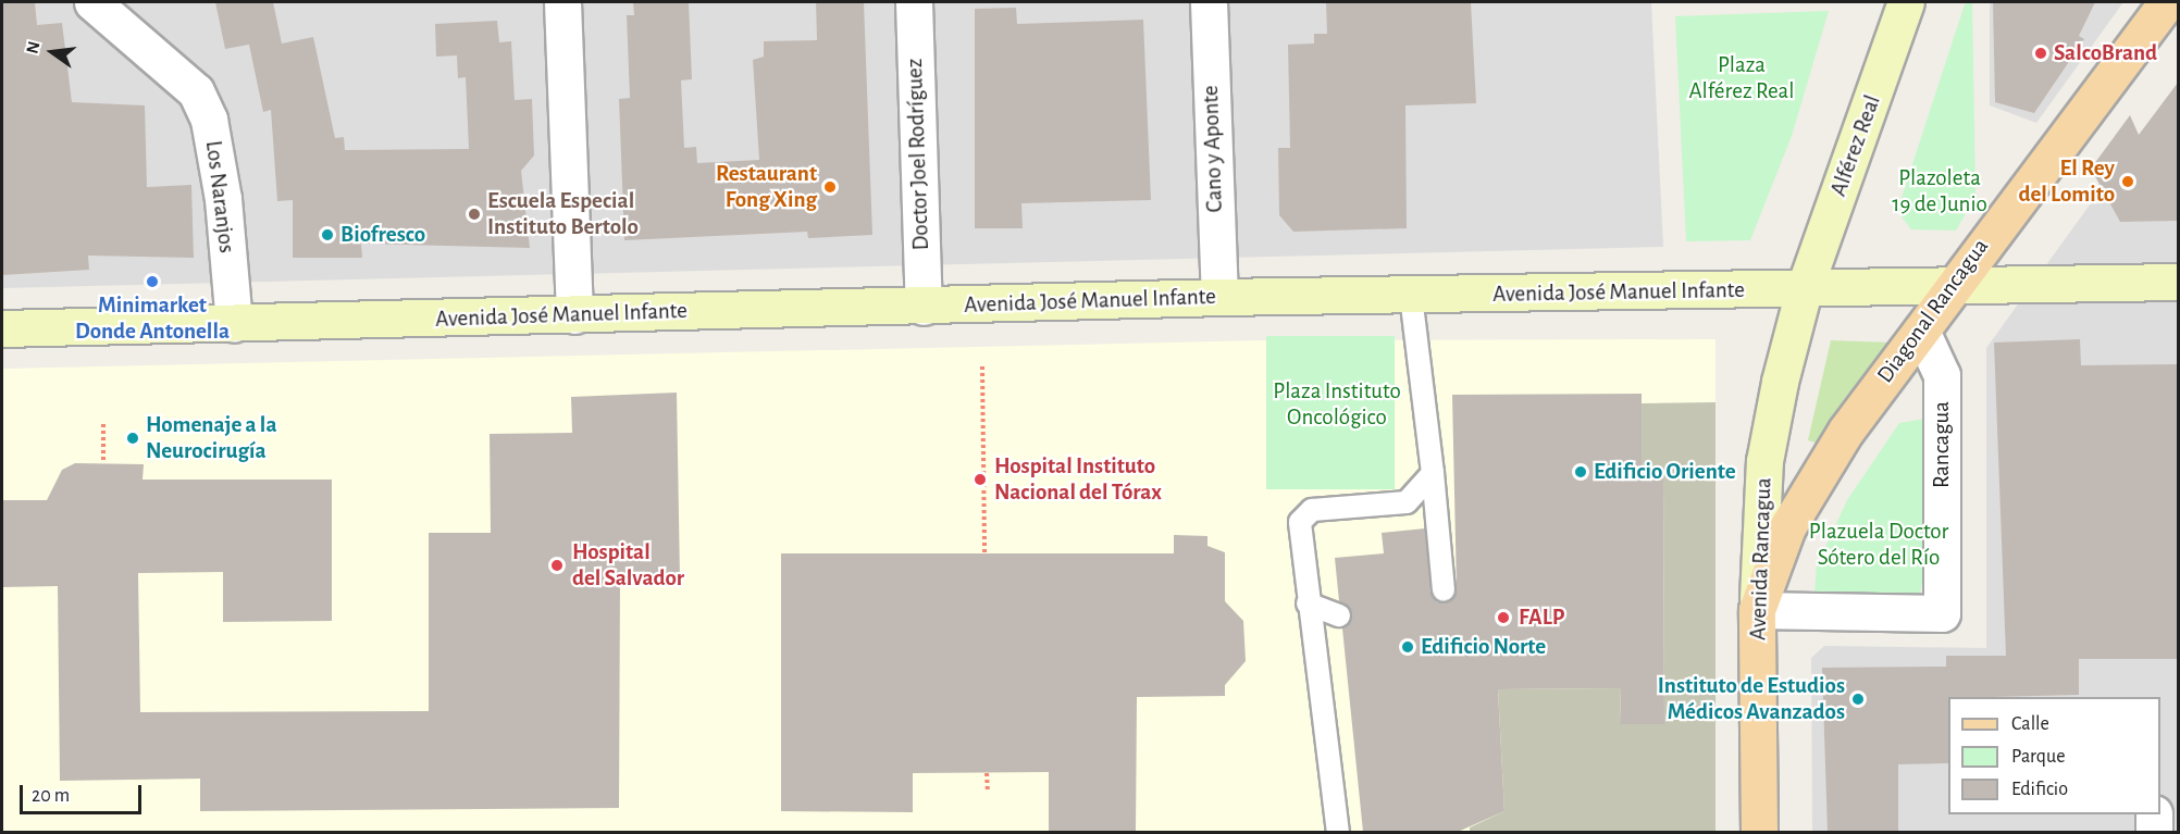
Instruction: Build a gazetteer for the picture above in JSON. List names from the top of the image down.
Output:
{
  "streets": {
    "main road": ["Diagonal Rancagua", "Avenida Rancagua"],
    "street": [
      "Alférez Real",
      "Cano y Aponte",
      "Doctor Joel Rodríguez",
      "Los Naranjos",
      "Avenida José Manuel Infante",
      "Rancagua"
    ]
  },
  "crossings": [
    ["Alférez Real", "Avenida José Manuel Infante"],
    ["Alférez Real", "Avenida Rancagua"],
    ["Cano y Aponte", "Avenida José Manuel Infante"],
    ["Doctor Joel Rodríguez", "Avenida José Manuel Infante"],
    ["Los Naranjos", "Avenida José Manuel Infante"],
    ["Avenida José Manuel Infante", "Diagonal Rancagua"],
    ["Avenida José Manuel Infante", "Avenida Rancagua"],
    ["Diagonal Rancagua", "Rancagua"],
    ["Diagonal Rancagua", "Avenida Rancagua"],
    ["Rancagua", "Avenida Rancagua"]
  ],
  "parks": [
    "Plaza Alférez Real",
    "Plazoleta 19 de Junio",
    "Plaza Instituto Oncológico",
    "Plazuela Doctor Sótero del Río"
  ],
  "places": [
    "SalcoBrand",
    "El Rey del Lomito",
    "Restaurant Fong Xing",
    "Escuela Especial Instituto Bertolo",
    "Biofresco",
    "Minimarket Donde Antonella",
    "Homenaje a la Neurocirugía",
    "Edificio Oriente",
    "Hospital Instituto Nacional del Tórax",
    "Hospital del Salvador",
    "FALP",
    "Edificio Norte",
    "Instituto de Estudios Médicos Avanzados"
  ],
  "legend": ["Calle", "Parque", "Edificio"],
  "scale_bar": "20 m",
  "north": "left"
}
